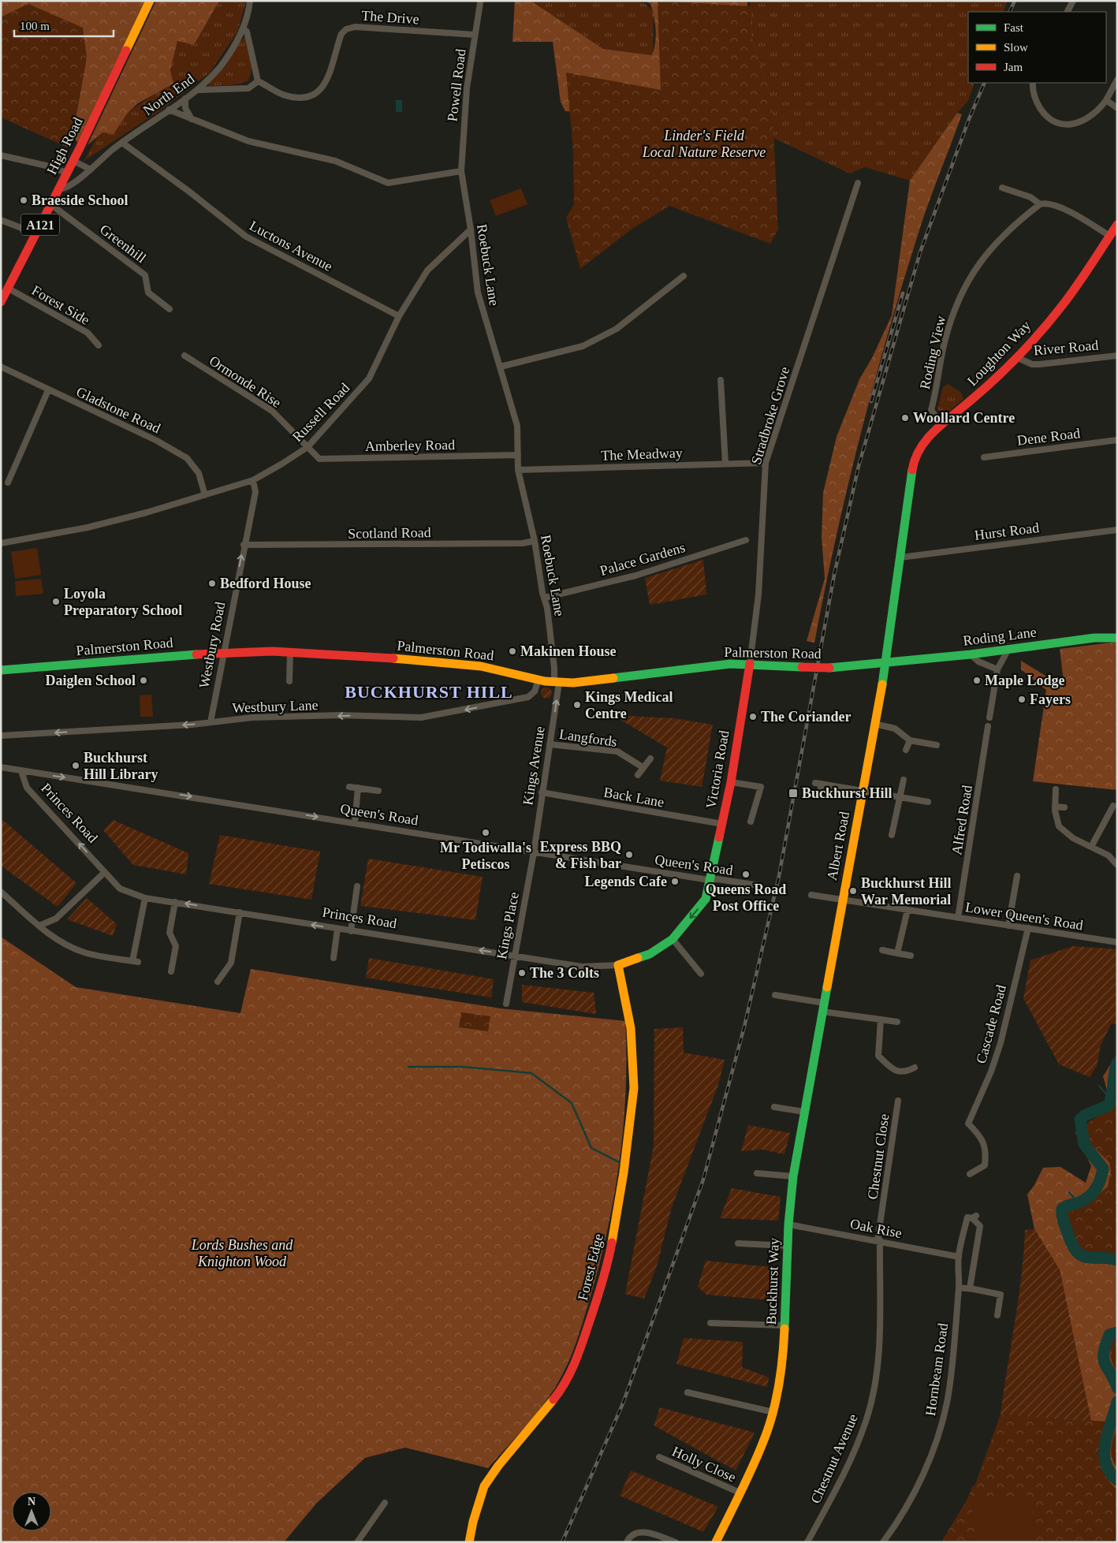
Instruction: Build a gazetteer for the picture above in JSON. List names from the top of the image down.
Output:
{
  "streets": {
    "street": [
      "The Drive",
      "Powell Road",
      "North End",
      "High Road",
      "A121",
      "Greenhill",
      "Luctons Avenue",
      "Roebuck Lane",
      "Forest Side",
      "River Road",
      "Roding View",
      "Loughton Way",
      "Ormonde Rise",
      "Gladstone Road",
      "Russell Road",
      "Stradbroke Grove",
      "Dene Road",
      "Amberley Road",
      "The Meadway",
      "Hurst Road",
      "Scotland Road",
      "Palace Gardens",
      "Roding Lane",
      "Westbury Road",
      "Palmerston Road",
      "Westbury Lane",
      "Langfords",
      "Kings Avenue",
      "Victoria Road",
      "Back Lane",
      "Princes Road",
      "Queen's Road",
      "Alfred Road",
      "Albert Road",
      "Lower Queen's Road",
      "Kings Place",
      "Cascade Road",
      "Chestnut Close",
      "Oak Rise",
      "Forest Edge",
      "Buckhurst Way",
      "Hornbeam Road",
      "Chestnut Avenue",
      "Holly Close"
    ]
  },
  "crossings": [
    ["The Drive", "Powell Road"],
    ["Powell Road", "Roebuck Lane"],
    ["North End", "High Road"],
    ["North End", "Luctons Avenue"],
    ["High Road", "Greenhill"],
    ["High Road", "Forest Side"],
    ["Luctons Avenue", "Russell Road"],
    ["Roebuck Lane", "Russell Road"],
    ["Roebuck Lane", "Amberley Road"],
    ["Roebuck Lane", "The Meadway"],
    ["Roebuck Lane", "Scotland Road"],
    ["Roebuck Lane", "Palace Gardens"],
    ["Roebuck Lane", "Palmerston Road"],
    ["Roebuck Lane", "Kings Avenue"],
    ["River Road", "Loughton Way"],
    ["Roding View", "Loughton Way"],
    ["Loughton Way", "Hurst Road"],
    ["Loughton Way", "Roding Lane"],
    ["Loughton Way", "Palmerston Road"],
    ["Loughton Way", "Albert Road"],
    ["Ormonde Rise", "Russell Road"],
    ["Ormonde Rise", "Amberley Road"],
    ["Gladstone Road", "Russell Road"],
    ["Russell Road", "Amberley Road"],
    ["Russell Road", "Westbury Road"],
    ["Stradbroke Grove", "The Meadway"],
    ["Stradbroke Grove", "Palmerston Road"],
    ["Stradbroke Grove", "Victoria Road"],
    ["Scotland Road", "Westbury Road"],
    ["Roding Lane", "Palmerston Road"],
    ["Roding Lane", "Albert Road"],
    ["Westbury Road", "Palmerston Road"],
    ["Westbury Road", "Westbury Lane"],
    ["Palmerston Road", "Westbury Lane"],
    ["Palmerston Road", "Kings Avenue"],
    ["Palmerston Road", "Victoria Road"],
    ["Palmerston Road", "Albert Road"],
    ["Langfords", "Kings Avenue"],
    ["Kings Avenue", "Back Lane"],
    ["Kings Avenue", "Queen's Road"],
    ["Kings Avenue", "Kings Place"],
    ["Victoria Road", "Back Lane"],
    ["Victoria Road", "Princes Road"],
    ["Victoria Road", "Queen's Road"],
    ["Princes Road", "Queen's Road"],
    ["Princes Road", "Kings Place"],
    ["Princes Road", "Forest Edge"],
    ["Queen's Road", "Kings Place"],
    ["Alfred Road", "Lower Queen's Road"],
    ["Albert Road", "Lower Queen's Road"],
    ["Albert Road", "Buckhurst Way"],
    ["Lower Queen's Road", "Cascade Road"],
    ["Chestnut Close", "Oak Rise"],
    ["Chestnut Close", "Chestnut Avenue"],
    ["Oak Rise", "Buckhurst Way"],
    ["Oak Rise", "Hornbeam Road"],
    ["Oak Rise", "Chestnut Avenue"],
    ["Buckhurst Way", "Holly Close"]
  ],
  "one_way": [
    "Westbury Road",
    "Westbury Lane",
    "Kings Avenue",
    "Princes Road",
    "Queen's Road"
  ],
  "districts": ["BUCKHURST HILL"],
  "parks": ["Linder's Field Local Nature Reserve", "Lords Bushes and Knighton Wood"],
  "places": {
    "other": [
      "Braeside School",
      "Woollard Centre",
      "Bedford House",
      "Loyola Preparatory School",
      "Makinen House",
      "Daiglen School",
      "Maple Lodge",
      "Fayers",
      "Kings Medical Centre",
      "The Coriander",
      "Buckhurst Hill Library",
      "Mr Todiwalla's Petiscos",
      "Express BBQ & Fish bar",
      "Queens Road Post Office",
      "Legends Cafe",
      "Buckhurst Hill War Memorial",
      "The 3 Colts"
    ],
    "transit": ["Buckhurst Hill"]
  },
  "legend": ["Fast", "Slow", "Jam"],
  "scale_bar": "100 m",
  "north": "top"
}
